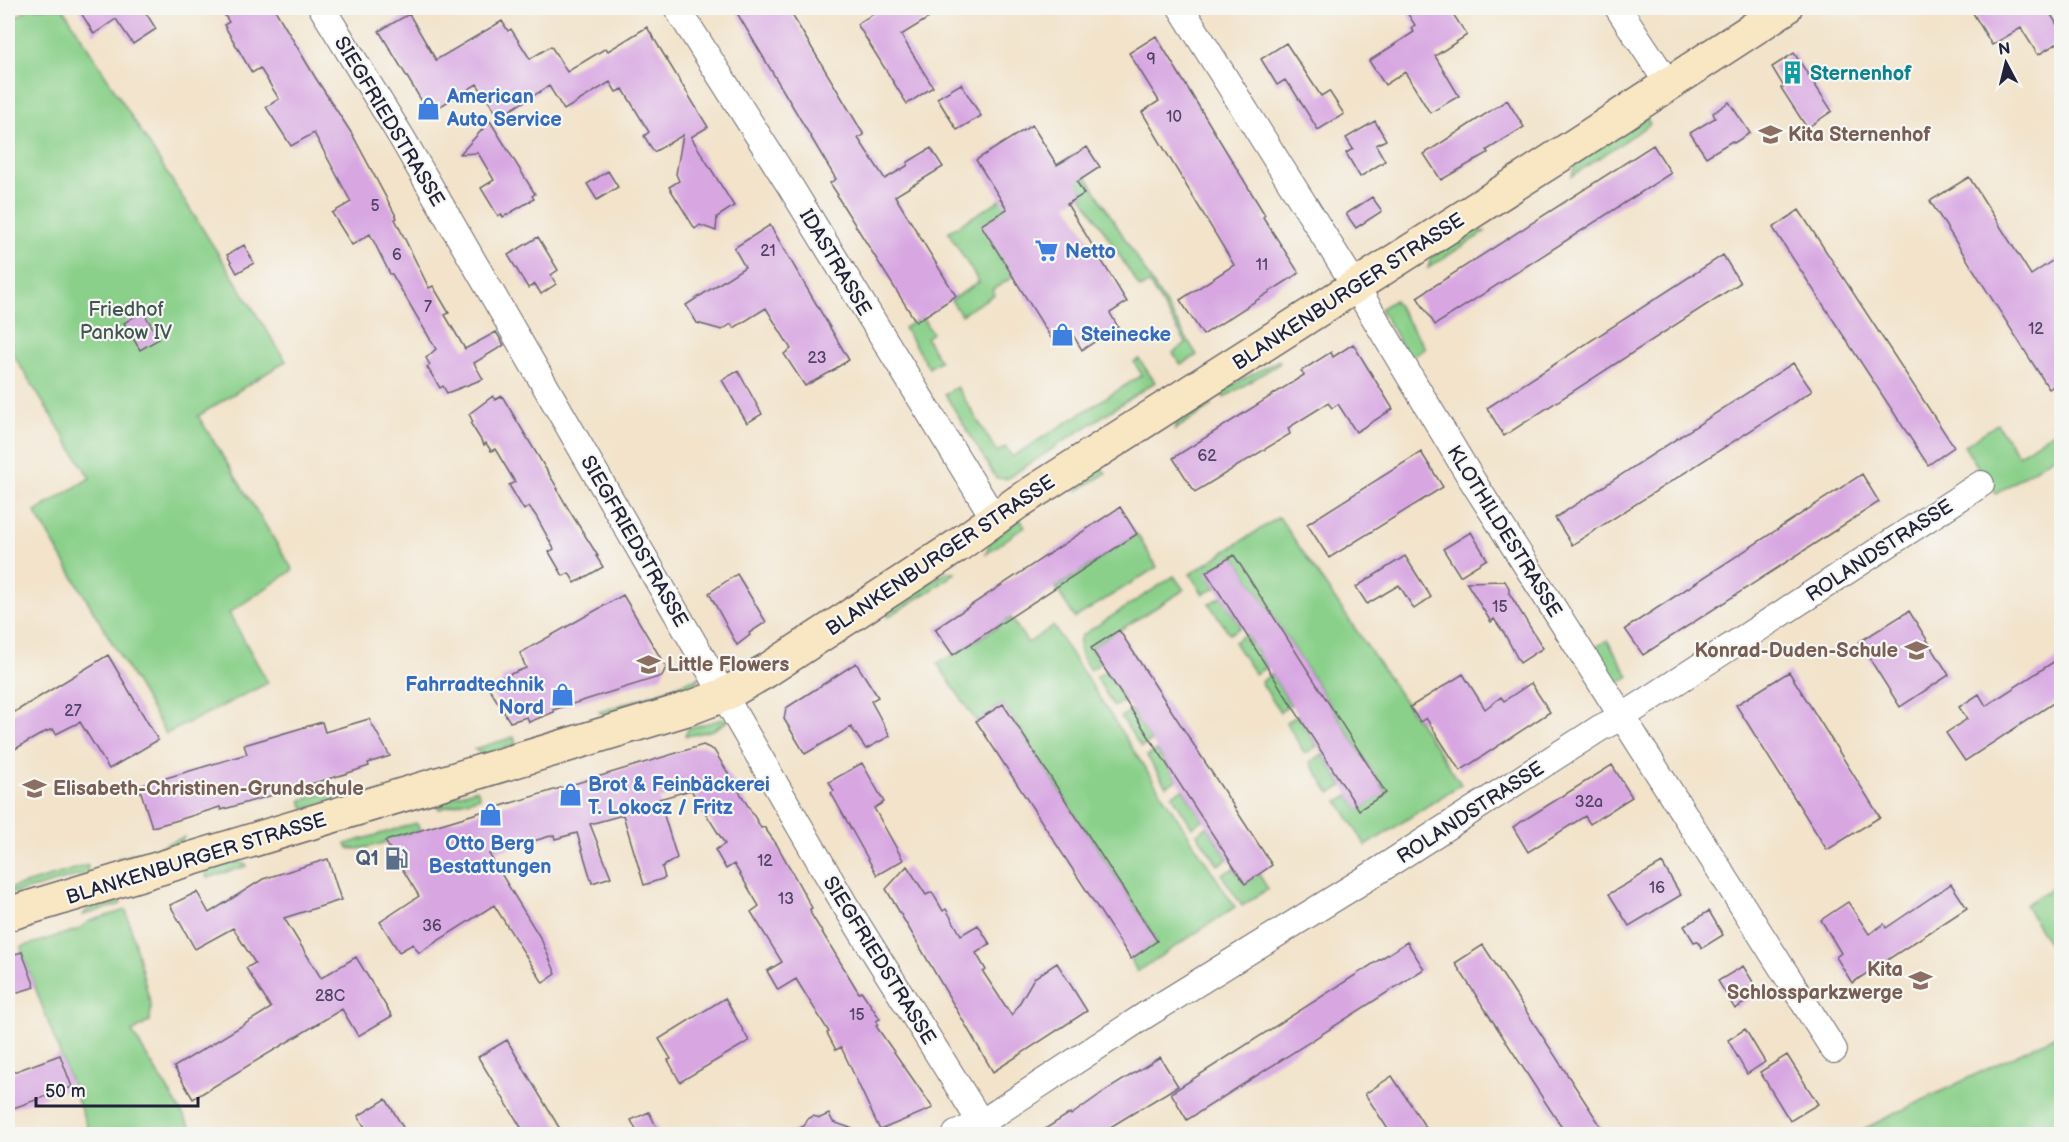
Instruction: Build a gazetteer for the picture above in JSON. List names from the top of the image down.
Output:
{
  "streets": {
    "main road": ["BLANKENBURGER STRASSE"],
    "street": [
      "SIEGFRIEDSTRASSE",
      "IDASTRASSE",
      "KLOTHILDESTRASSE",
      "ROLANDSTRASSE"
    ]
  },
  "crossings": [
    ["SIEGFRIEDSTRASSE", "BLANKENBURGER STRASSE"],
    ["SIEGFRIEDSTRASSE", "ROLANDSTRASSE"],
    ["IDASTRASSE", "BLANKENBURGER STRASSE"],
    ["BLANKENBURGER STRASSE", "KLOTHILDESTRASSE"],
    ["KLOTHILDESTRASSE", "ROLANDSTRASSE"]
  ],
  "parks": ["Friedhof Pankow IV"],
  "places": {
    "building": ["Sternenhof"],
    "shop": [
      "American Auto Service",
      "Steinecke",
      "Fahrradtechnik Nord",
      "Brot & Feinbäckerei T. Lokocz / Fritz",
      "Otto Berg Bestattungen"
    ],
    "school or university": [
      "Kita Sternenhof",
      "Konrad-Duden-Schule",
      "Little Flowers",
      "Elisabeth-Christinen-Grundschule",
      "Kita Schlossparkzwerge"
    ],
    "supermarket": ["Netto"],
    "fuel station": ["Q1"]
  },
  "house_numbers": [
    "9",
    "10",
    "5",
    "21",
    "6",
    "11",
    "7",
    "12",
    "23",
    "62",
    "15",
    "27",
    "32a",
    "12",
    "16",
    "13",
    "36",
    "28C",
    "15"
  ],
  "scale_bar": "50 m",
  "north": "top"
}
